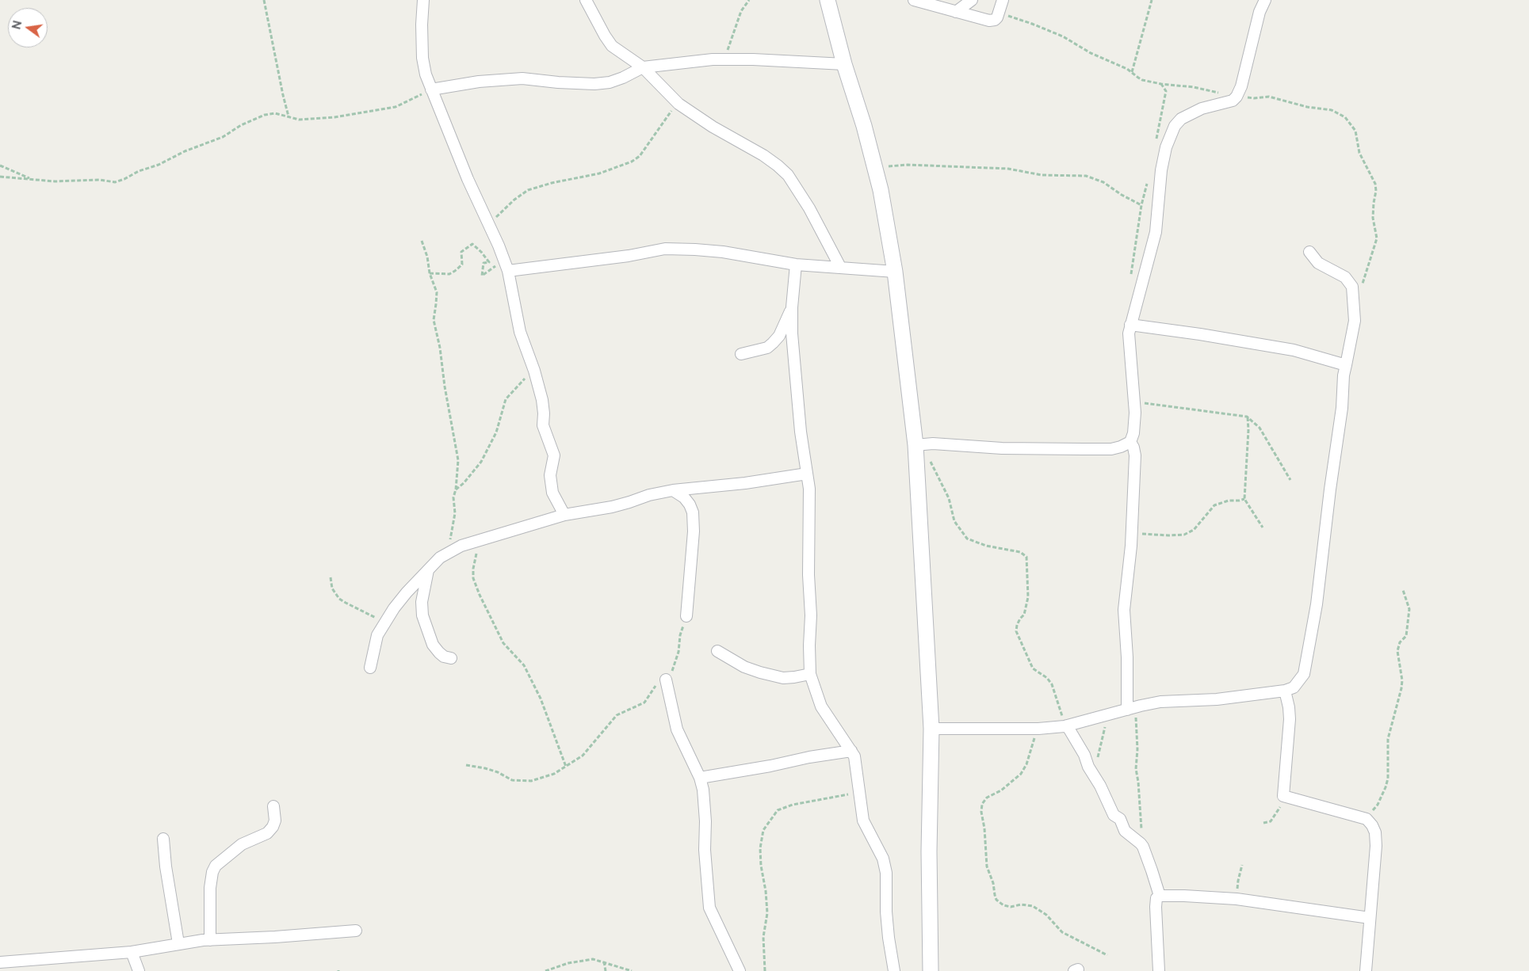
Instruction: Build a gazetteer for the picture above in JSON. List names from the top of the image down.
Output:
{
  "north": "left"
}
